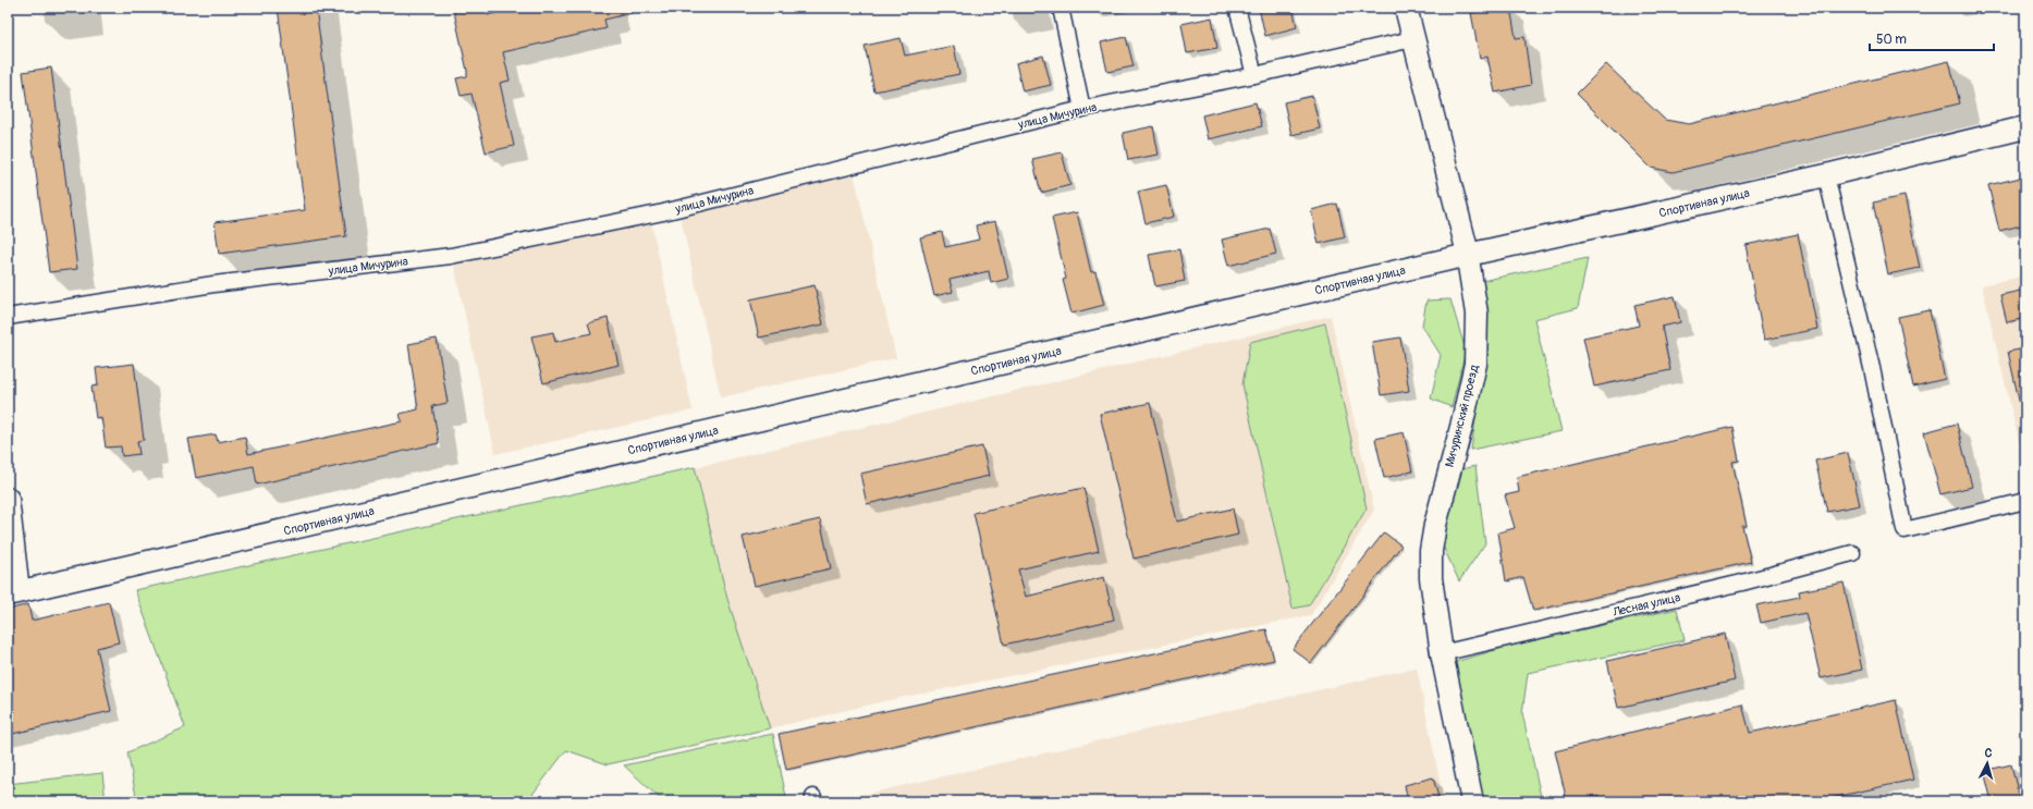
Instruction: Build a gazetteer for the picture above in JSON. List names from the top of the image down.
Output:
{
  "streets": {
    "street": [
      "улица Мичурина",
      "Спортивная улица",
      "Мичуринский проезд",
      "Лесная улица"
    ]
  },
  "crossings": [
    ["улица Мичурина", "Мичуринский проезд"],
    ["Спортивная улица", "Мичуринский проезд"],
    ["Мичуринский проезд", "Лесная улица"]
  ],
  "scale_bar": "50 m",
  "north": "top"
}
